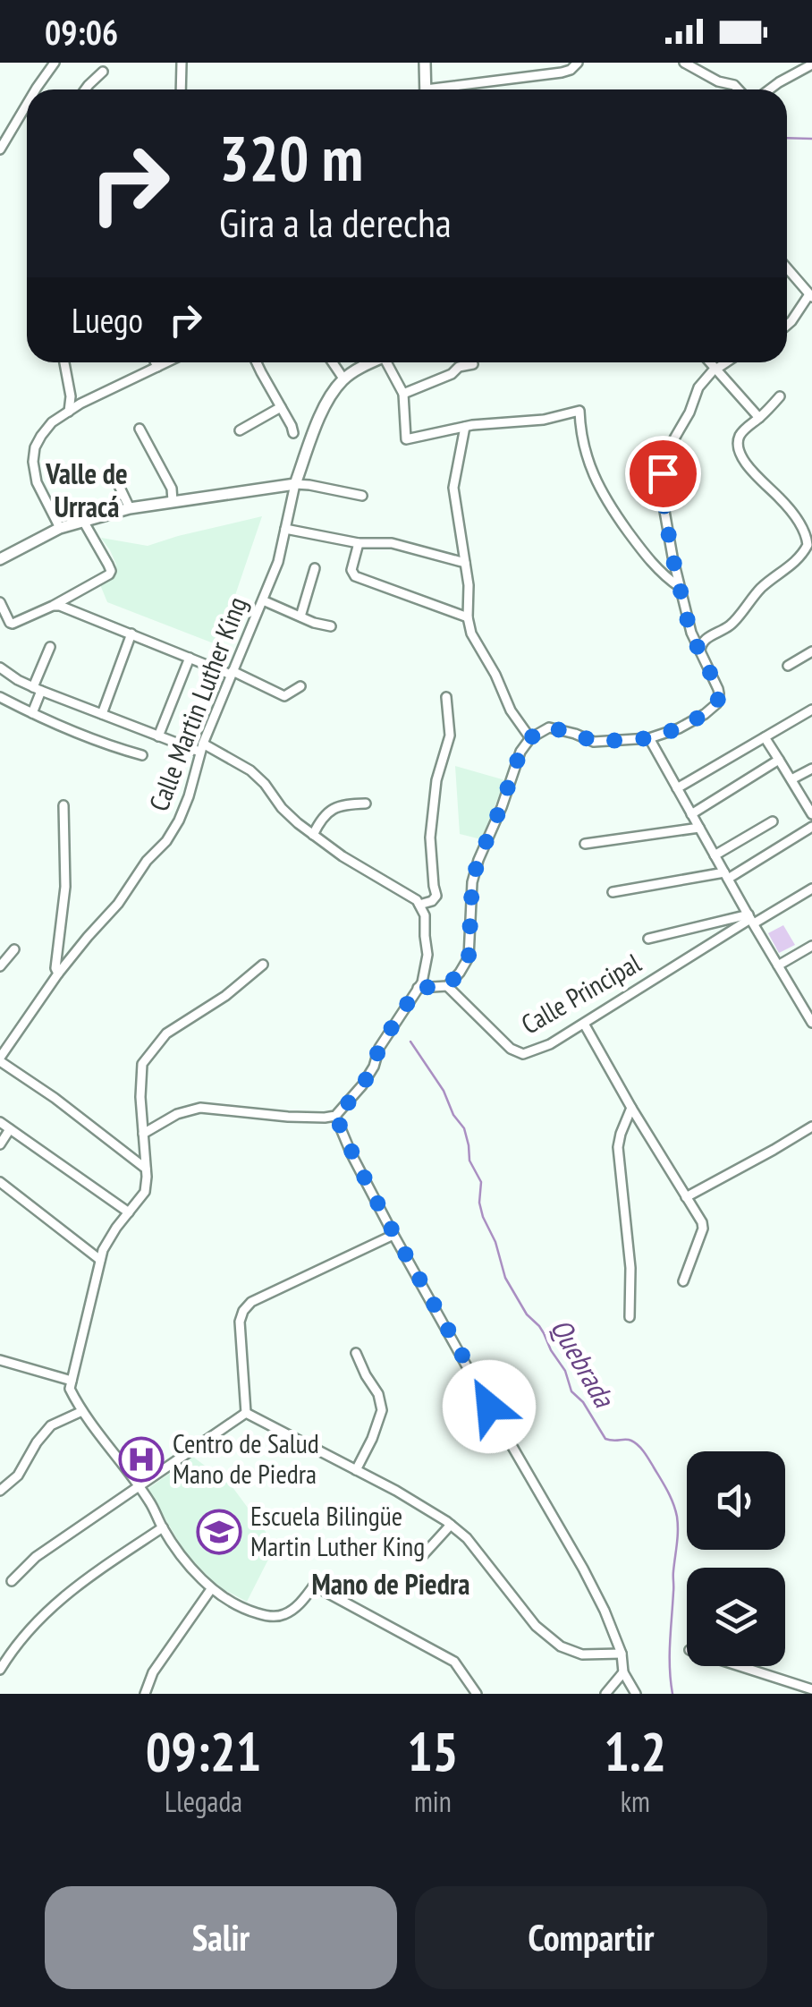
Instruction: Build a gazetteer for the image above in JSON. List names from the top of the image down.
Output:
{
  "streets": {
    "street": ["Calle Martin Luther King", "Calle Principal"]
  },
  "districts": ["Valle de Urracá", "Mano de Piedra"],
  "water": ["Quebrada"],
  "places": {
    "hospital": ["Centro de Salud Mano de Piedra"],
    "school or university": ["Escuela Bilingüe Martin Luther King"]
  },
  "page": {
    "status": "09:06",
    "turn": ["320 m", "Gira a la derecha"],
    "then": "Luego",
    "eta": [
      "09:21",
      "Llegada",
      "15",
      "min",
      "1.2",
      "km"
    ],
    "buttons": ["Salir", "Compartir"]
  }
}
